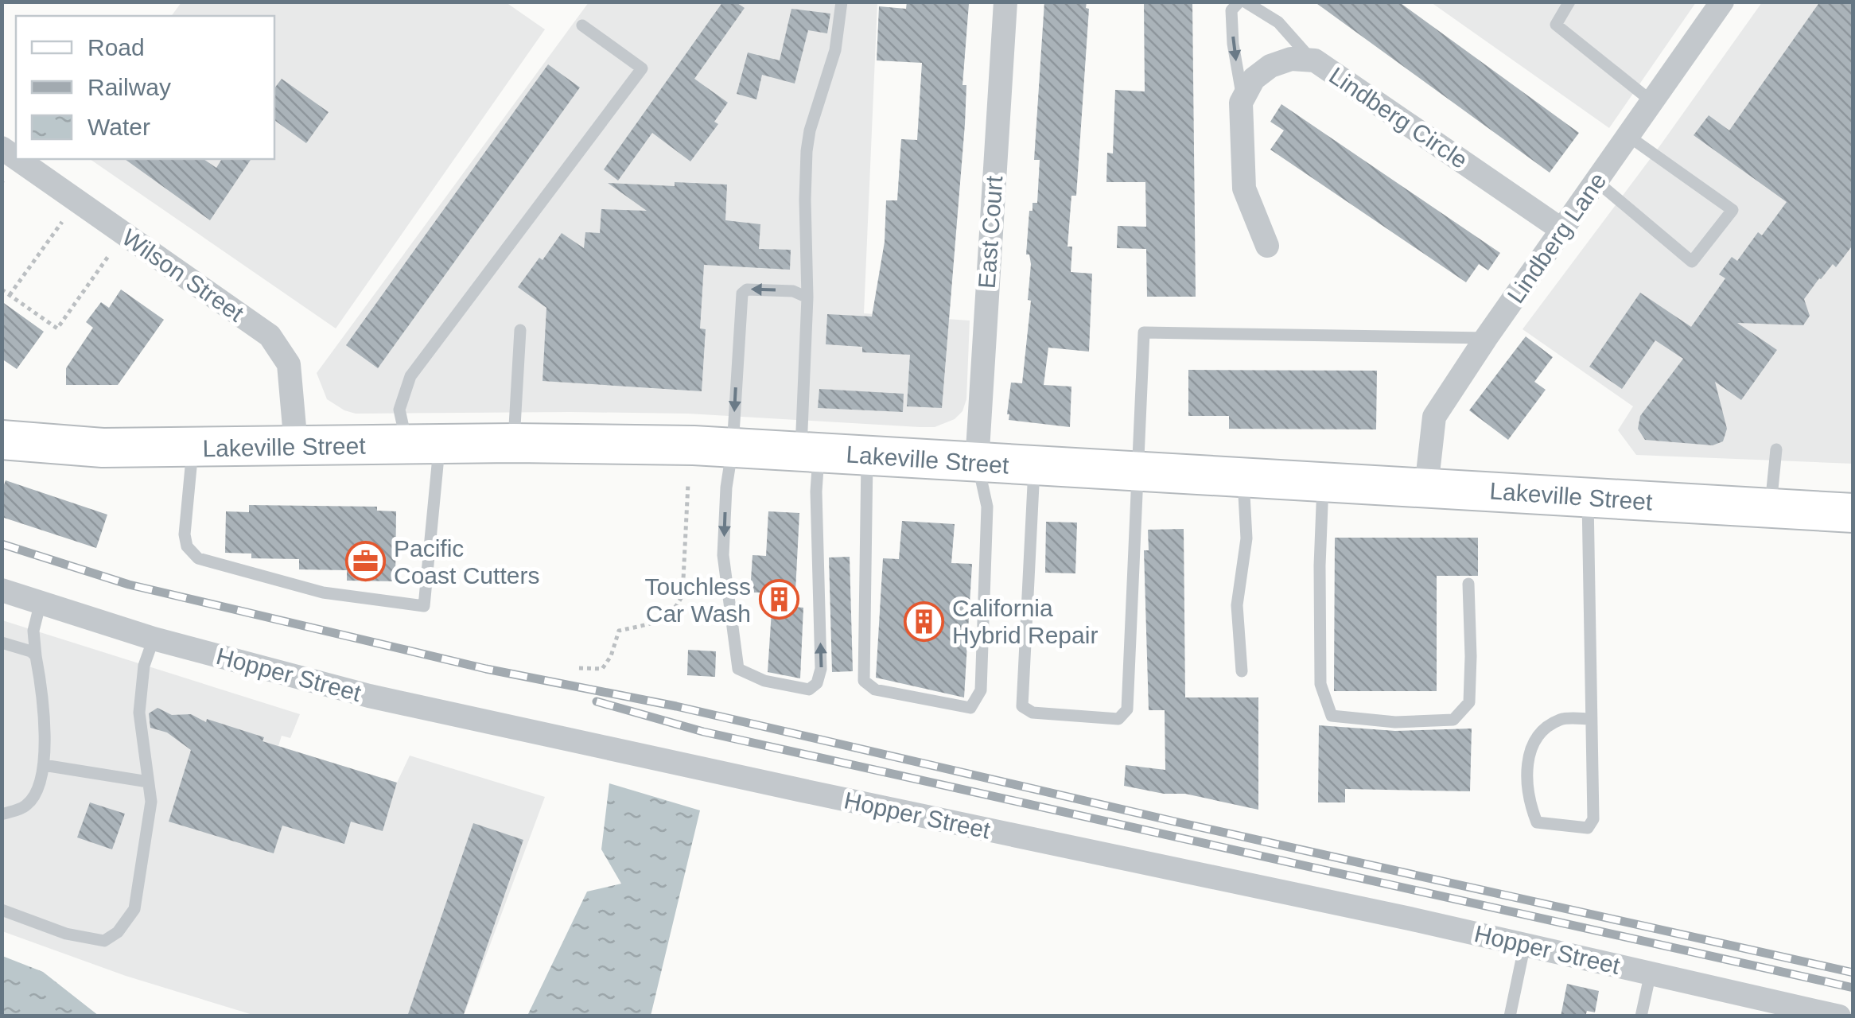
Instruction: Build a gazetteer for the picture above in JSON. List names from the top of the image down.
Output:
{
  "streets": {
    "main road": ["Lakeville Street"],
    "street": [
      "Lindberg Circle",
      "East Court",
      "Lindberg Lane",
      "Wilson Street",
      "Hopper Street"
    ]
  },
  "crossings": [
    ["Lindberg Circle", "Lindberg Lane"],
    ["East Court", "Lakeville Street"],
    ["Lindberg Lane", "Lakeville Street"],
    ["Wilson Street", "Lakeville Street"]
  ],
  "places": {
    "office": ["Pacific Coast Cutters"],
    "building": ["Touchless Car Wash", "California Hybrid Repair"]
  },
  "legend": ["Road", "Railway", "Water"]
}
